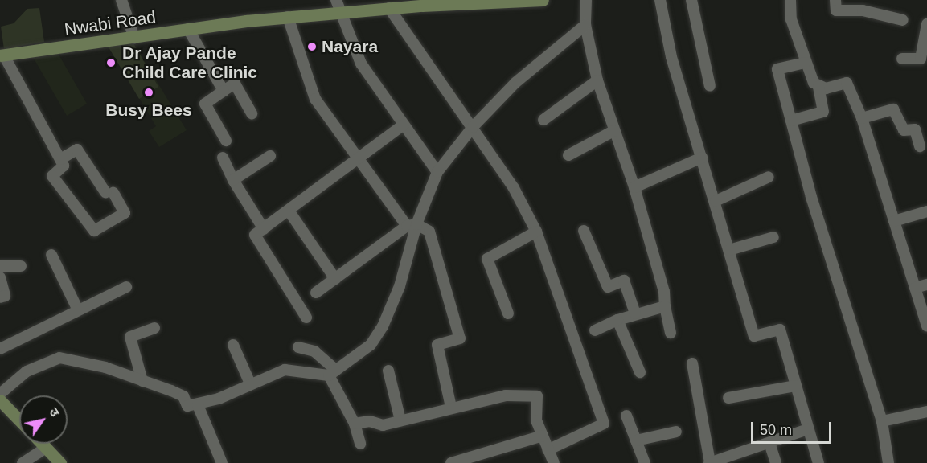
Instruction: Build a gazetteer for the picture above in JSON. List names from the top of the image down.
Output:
{
  "streets": {
    "street": ["Nwabi Road"]
  },
  "places": ["Nayara", "Dr Ajay Pande Child Care Clinic", "Busy Bees"],
  "scale_bar": "50 m",
  "north": "top right"
}
